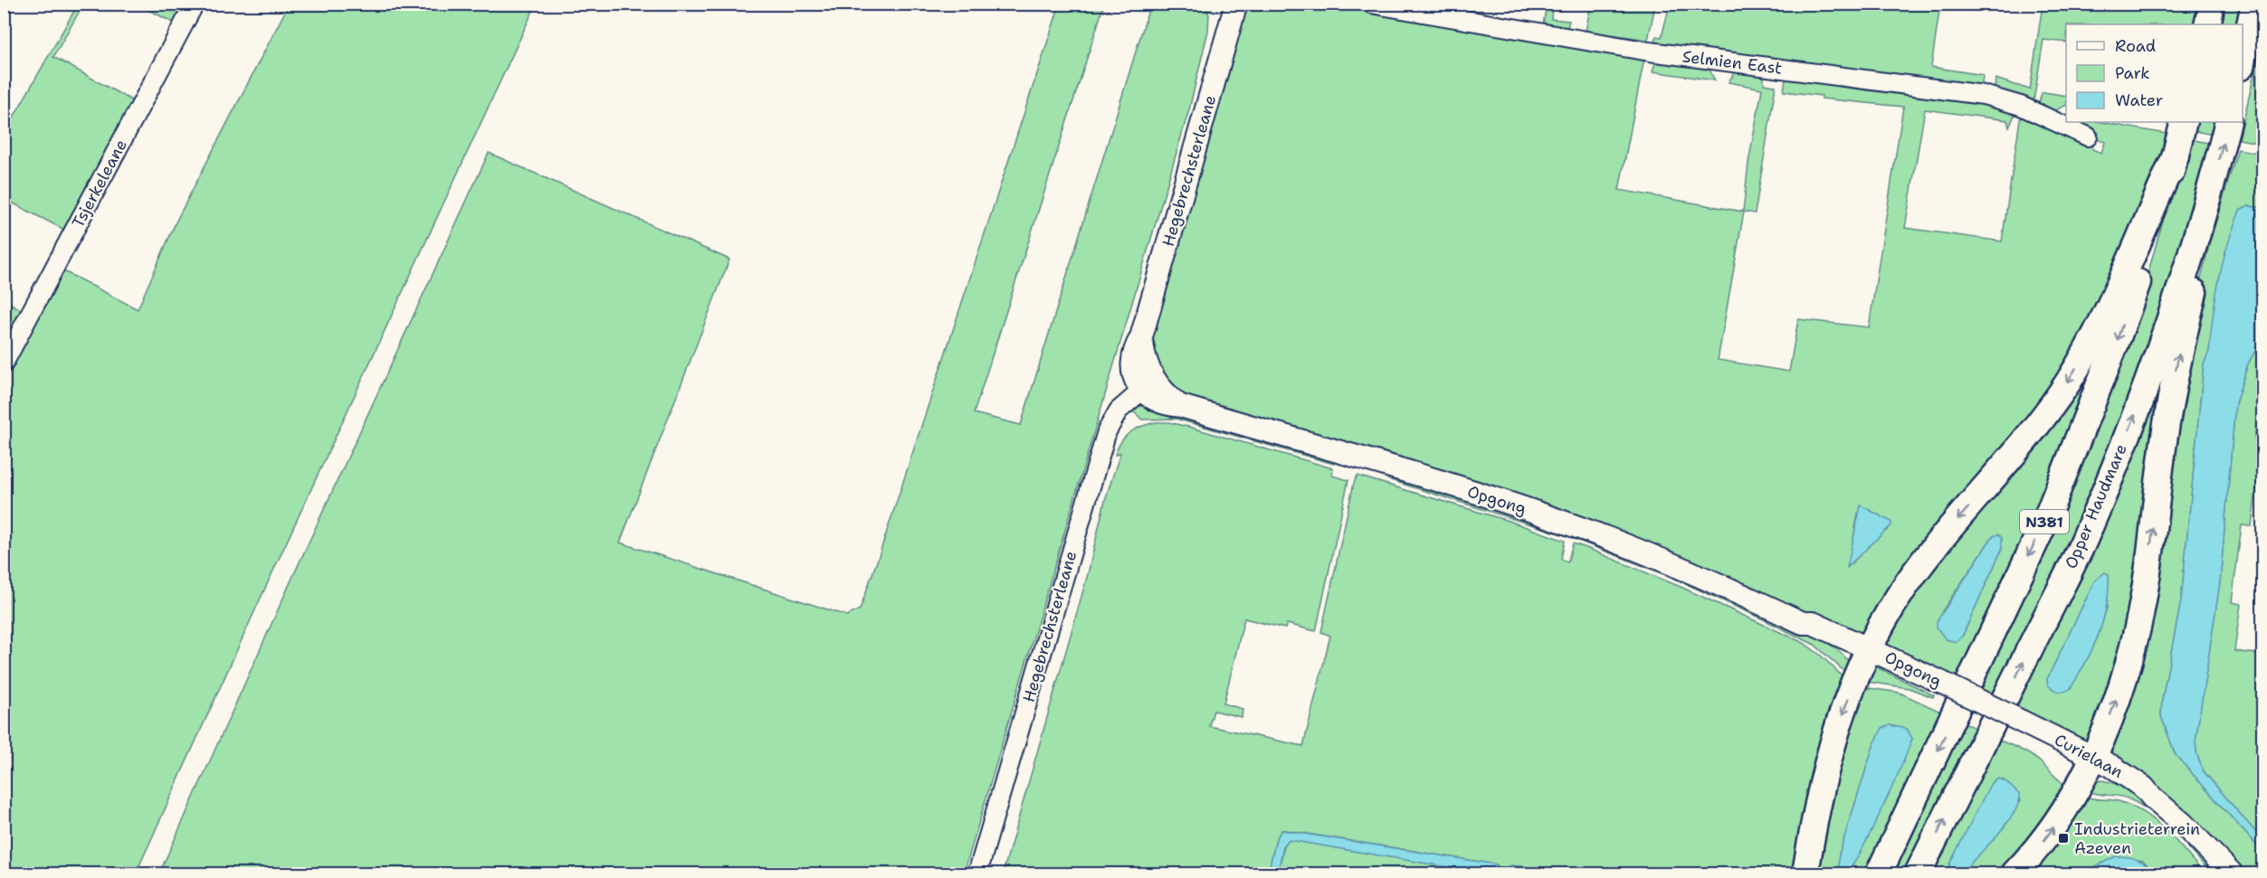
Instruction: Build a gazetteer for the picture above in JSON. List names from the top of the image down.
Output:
{
  "streets": {
    "highway": ["Opper Haudmare", "N381"],
    "main road": ["Hegebrechsterleane", "Opgong", "Curielaan"],
    "street": ["Selmien East", "Tsjerkeleane"]
  },
  "crossings": [
    ["Hegebrechsterleane", "Opgong"],
    ["Opgong", "N381"],
    ["Opgong", "Curielaan"],
    ["Opper Haudmare", "N381"],
    ["N381", "Curielaan"]
  ],
  "places": {
    "transit": ["Industrieterrein Azeven"]
  },
  "legend": ["Road", "Park", "Water"]
}
